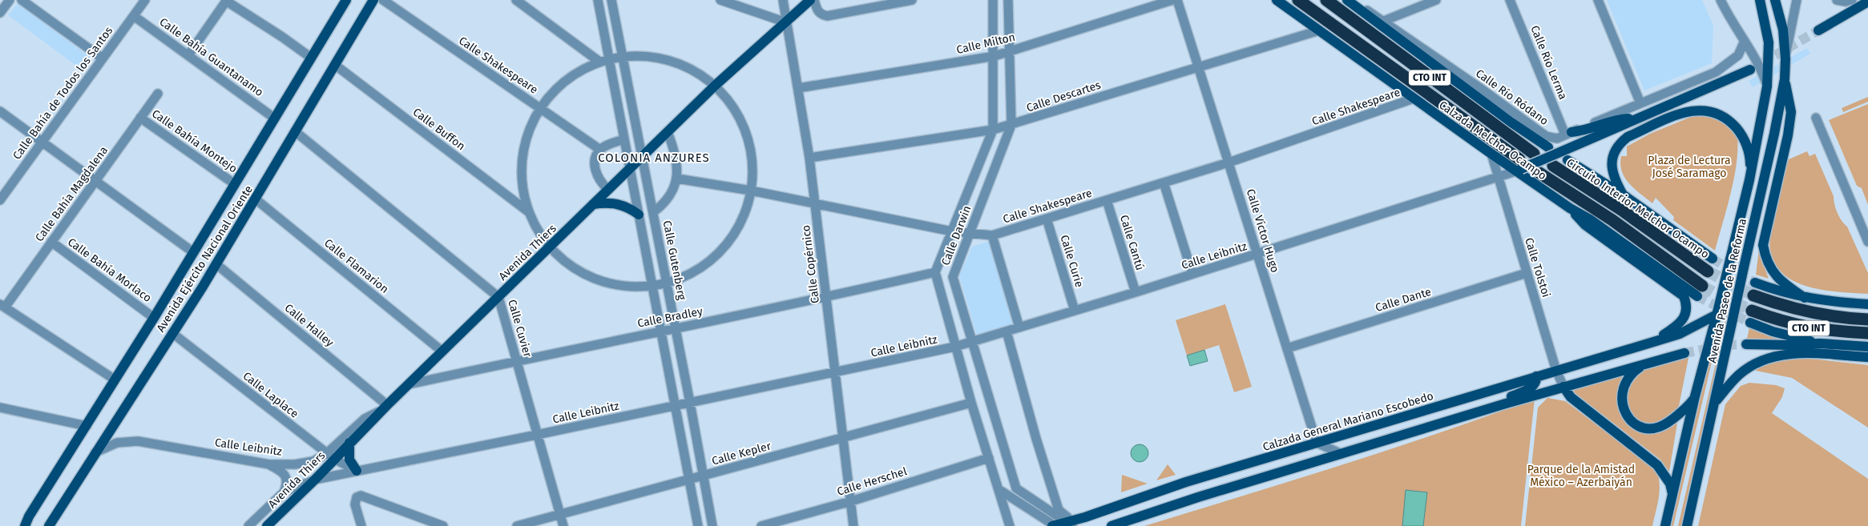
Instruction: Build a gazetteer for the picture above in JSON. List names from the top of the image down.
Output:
{
  "streets": {
    "highway": ["CTO INT", "Circuito Interior Melchor Ocampo"],
    "main road": [
      "Calzada Melchor Ocampo",
      "Avenida Thiers",
      "Avenida Ejército Nacional Oriente",
      "Avenida Paseo de la Reforma",
      "Calzada General Mariano Escobedo"
    ],
    "street": [
      "Calle Milton",
      "Calle Bahía Guantanamo",
      "Calle Río Lerma",
      "Calle Shakespeare",
      "Calle Bahía de Todos los Santos",
      "Calle Descartes",
      "Calle Río Ródano",
      "Calle Buffon",
      "Calle Bahía Montejo",
      "Calle Bahía Magdalena",
      "Calle Víctor Hugo",
      "Calle Darwin",
      "Calle Cantú",
      "Calle Leibnitz",
      "Calle Gutenberg",
      "Calle Curie",
      "Calle Copérnico",
      "Calle Flamarion",
      "Calle Tolstoi",
      "Calle Bahía Morlaco",
      "Calle Dante",
      "Calle Bradley",
      "Calle Halley",
      "Calle Cuvier",
      "Calle Laplace",
      "Calle Kepler",
      "Calle Herschel"
    ]
  },
  "crossings": [
    ["Calle Milton", "Calle Darwin"],
    ["Calle Milton", "Calle Copérnico"],
    ["Calle Bahía Guantanamo", "Calle Bahía de Todos los Santos"],
    ["Calle Bahía Guantanamo", "Avenida Ejército Nacional Oriente"],
    ["Calle Río Lerma", "Calle Río Ródano"],
    ["Calle Shakespeare", "Calzada Melchor Ocampo"],
    ["Calle Shakespeare", "Calle Víctor Hugo"],
    ["Calle Shakespeare", "Calle Darwin"],
    ["Calle Shakespeare", "Calle Cantú"],
    ["Calle Shakespeare", "Calle Curie"],
    ["Calle Shakespeare", "Calle Copérnico"],
    ["CTO INT", "Calle Río Ródano"],
    ["CTO INT", "Calzada Melchor Ocampo"],
    ["CTO INT", "Circuito Interior Melchor Ocampo"],
    ["CTO INT", "Calle Leibnitz"],
    ["Calle Descartes", "Calzada Melchor Ocampo"],
    ["Calle Descartes", "Calle Víctor Hugo"],
    ["Calle Descartes", "Calle Darwin"],
    ["Calle Descartes", "Calle Copérnico"],
    ["Calle Buffon", "Avenida Ejército Nacional Oriente"],
    ["Calzada Melchor Ocampo", "Calle Leibnitz"],
    ["Calzada Melchor Ocampo", "Calle Tolstoi"],
    ["Calle Bahía Montejo", "Calle Bahía Magdalena"],
    ["Calle Bahía Montejo", "Avenida Ejército Nacional Oriente"],
    ["Calle Bahía Magdalena", "Calle Bahía Morlaco"],
    ["Calle Víctor Hugo", "Calle Leibnitz"],
    ["Calle Víctor Hugo", "Calle Dante"],
    ["Calle Víctor Hugo", "Calzada General Mariano Escobedo"],
    ["Calle Darwin", "Calle Leibnitz"],
    ["Calle Darwin", "Calle Bradley"],
    ["Calle Darwin", "Calzada General Mariano Escobedo"],
    ["Calle Darwin", "Calle Kepler"],
    ["Calle Darwin", "Calle Herschel"],
    ["Calle Cantú", "Calle Leibnitz"],
    ["Avenida Thiers", "Calle Leibnitz"],
    ["Avenida Thiers", "Calle Gutenberg"],
    ["Avenida Thiers", "Calle Copérnico"],
    ["Avenida Thiers", "Calle Flamarion"],
    ["Avenida Thiers", "Calle Bradley"],
    ["Avenida Thiers", "Calle Halley"],
    ["Avenida Thiers", "Calle Cuvier"],
    ["Avenida Thiers", "Calle Laplace"],
    ["Calle Leibnitz", "Avenida Ejército Nacional Oriente"],
    ["Calle Leibnitz", "Calle Gutenberg"],
    ["Calle Leibnitz", "Calle Curie"],
    ["Calle Leibnitz", "Calle Copérnico"],
    ["Calle Leibnitz", "Calle Tolstoi"],
    ["Calle Leibnitz", "Calle Halley"],
    ["Calle Leibnitz", "Calle Cuvier"],
    ["Calle Leibnitz", "Calle Laplace"],
    ["Avenida Ejército Nacional Oriente", "Calle Flamarion"],
    ["Avenida Ejército Nacional Oriente", "Calle Bahía Morlaco"],
    ["Avenida Ejército Nacional Oriente", "Calle Halley"],
    ["Avenida Ejército Nacional Oriente", "Calle Cuvier"],
    ["Avenida Ejército Nacional Oriente", "Calle Laplace"],
    ["Calle Gutenberg", "Calle Bradley"],
    ["Calle Gutenberg", "Calle Kepler"],
    ["Calle Copérnico", "Calle Bradley"],
    ["Calle Copérnico", "Calle Kepler"],
    ["Calle Copérnico", "Calle Herschel"],
    ["Calle Tolstoi", "Calle Dante"],
    ["Calle Tolstoi", "Calzada General Mariano Escobedo"],
    ["Avenida Paseo de la Reforma", "Calzada General Mariano Escobedo"],
    ["Calle Bradley", "Calle Cuvier"],
    ["Calle Cuvier", "Calle Kepler"]
  ],
  "districts": ["COLONIA ANZURES"],
  "parks": ["Plaza de Lectura José Saramago", "Parque de la Amistad México – Azerbaiyán"]
}
